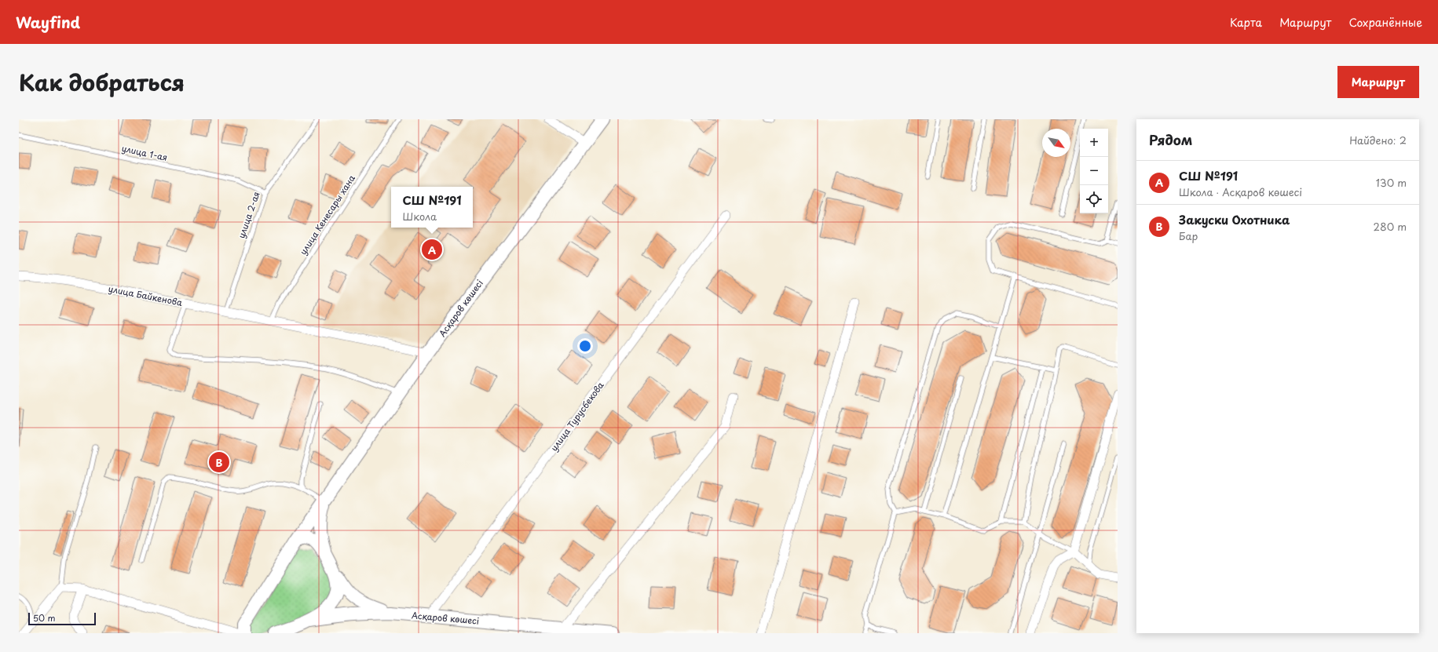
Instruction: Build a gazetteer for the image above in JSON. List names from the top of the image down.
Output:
{
  "streets": {
    "street": ["улица Байкенова", "Асқаров көшесі", "улица Турусбекова"],
    "lane": ["улица 1-ая", "улица 2-ая", "улица Кенесары хана"]
  },
  "crossings": [
    ["улица 1-ая", "улица 2-ая"],
    ["улица 2-ая", "улица Байкенова"],
    ["улица Кенесары хана", "улица Байкенова"],
    ["улица Байкенова", "Асқаров көшесі"],
    ["Асқаров көшесі", "улица Турусбекова"]
  ],
  "scale_bar": "50 m",
  "north": "bottom right",
  "page": {
    "header": "Wayfind",
    "nav": ["Карта", "Маршрут", "Сохранённые"],
    "title": "Как добраться",
    "buttons": "Маршрут",
    "heading": ["Рядом", "Найдено: 2"],
    "map_buttons": ["+", "−"],
    "list": [
      {
        "mark": "A",
        "name": "СШ №191",
        "note": "Школа · Асқаров көшесі",
        "value": "130 m"
      },
      {
        "mark": "B",
        "name": "Закуски Охотника",
        "note": "Бар",
        "value": "280 m"
      }
    ],
    "popup": ["СШ №191", "Школа"],
    "pins": ["A", "B"],
    "scale": "50 m"
  }
}
